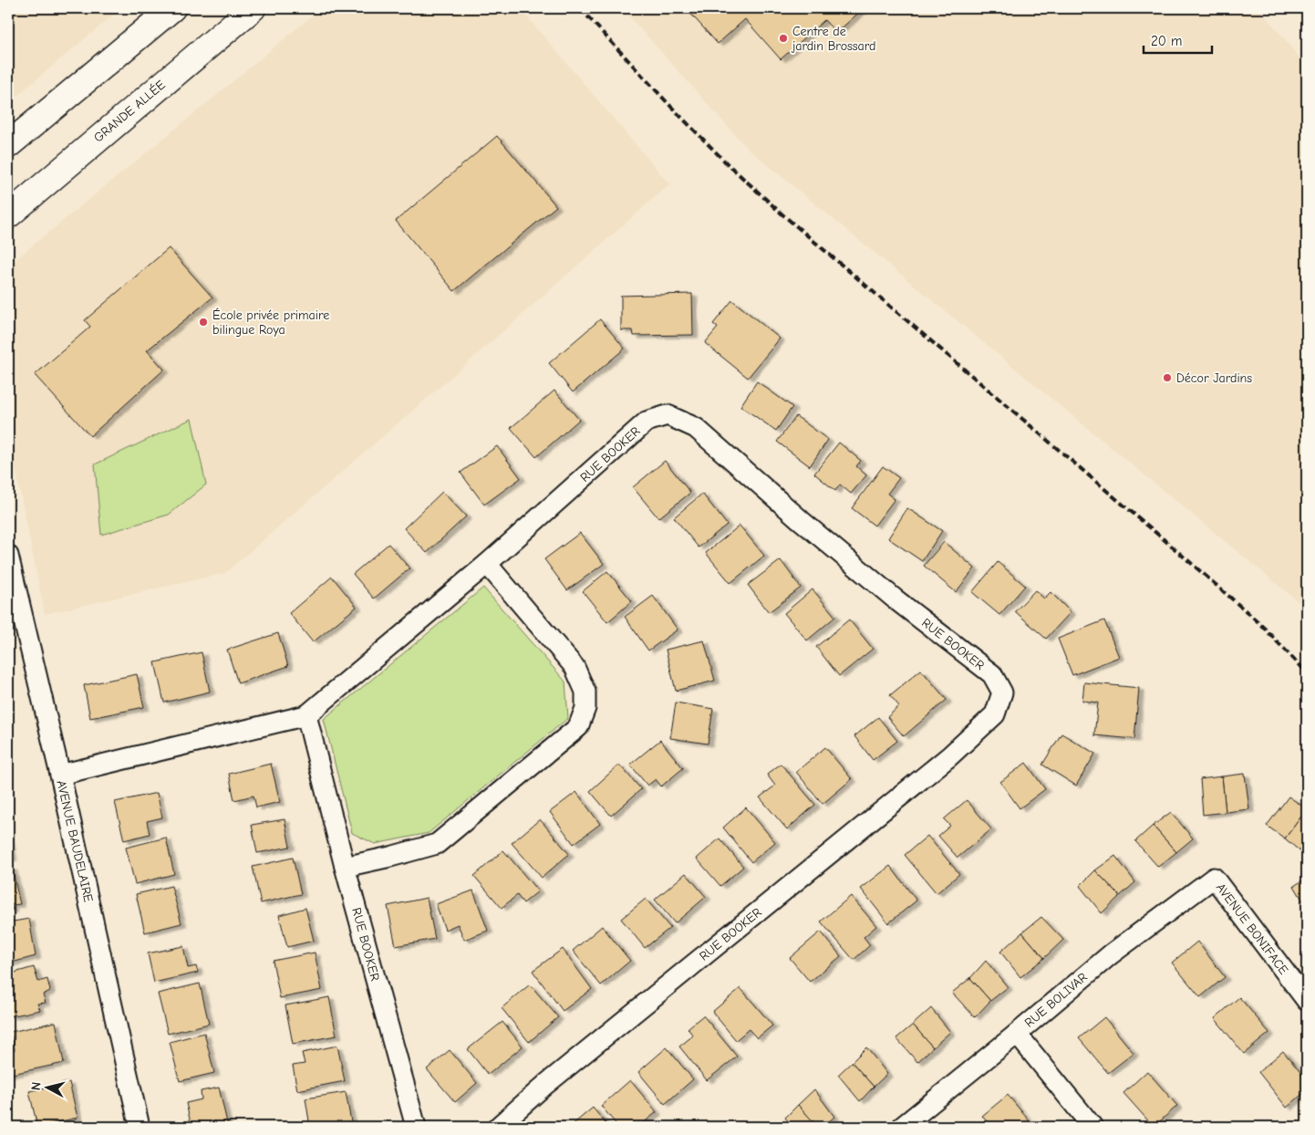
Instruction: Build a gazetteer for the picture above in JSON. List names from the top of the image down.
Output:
{
  "streets": {
    "main road": ["GRANDE ALLÉE"],
    "street": [
      "RUE BOOKER",
      "AVENUE BAUDELAIRE",
      "AVENUE BONIFACE",
      "RUE BOLIVAR"
    ]
  },
  "crossings": [
    ["RUE BOOKER", "AVENUE BAUDELAIRE"],
    ["AVENUE BONIFACE", "RUE BOLIVAR"]
  ],
  "places": ["Centre de jardin Brossard", "École privée primaire bilingue Roya", "Décor Jardins"],
  "scale_bar": "20 m",
  "north": "left"
}
